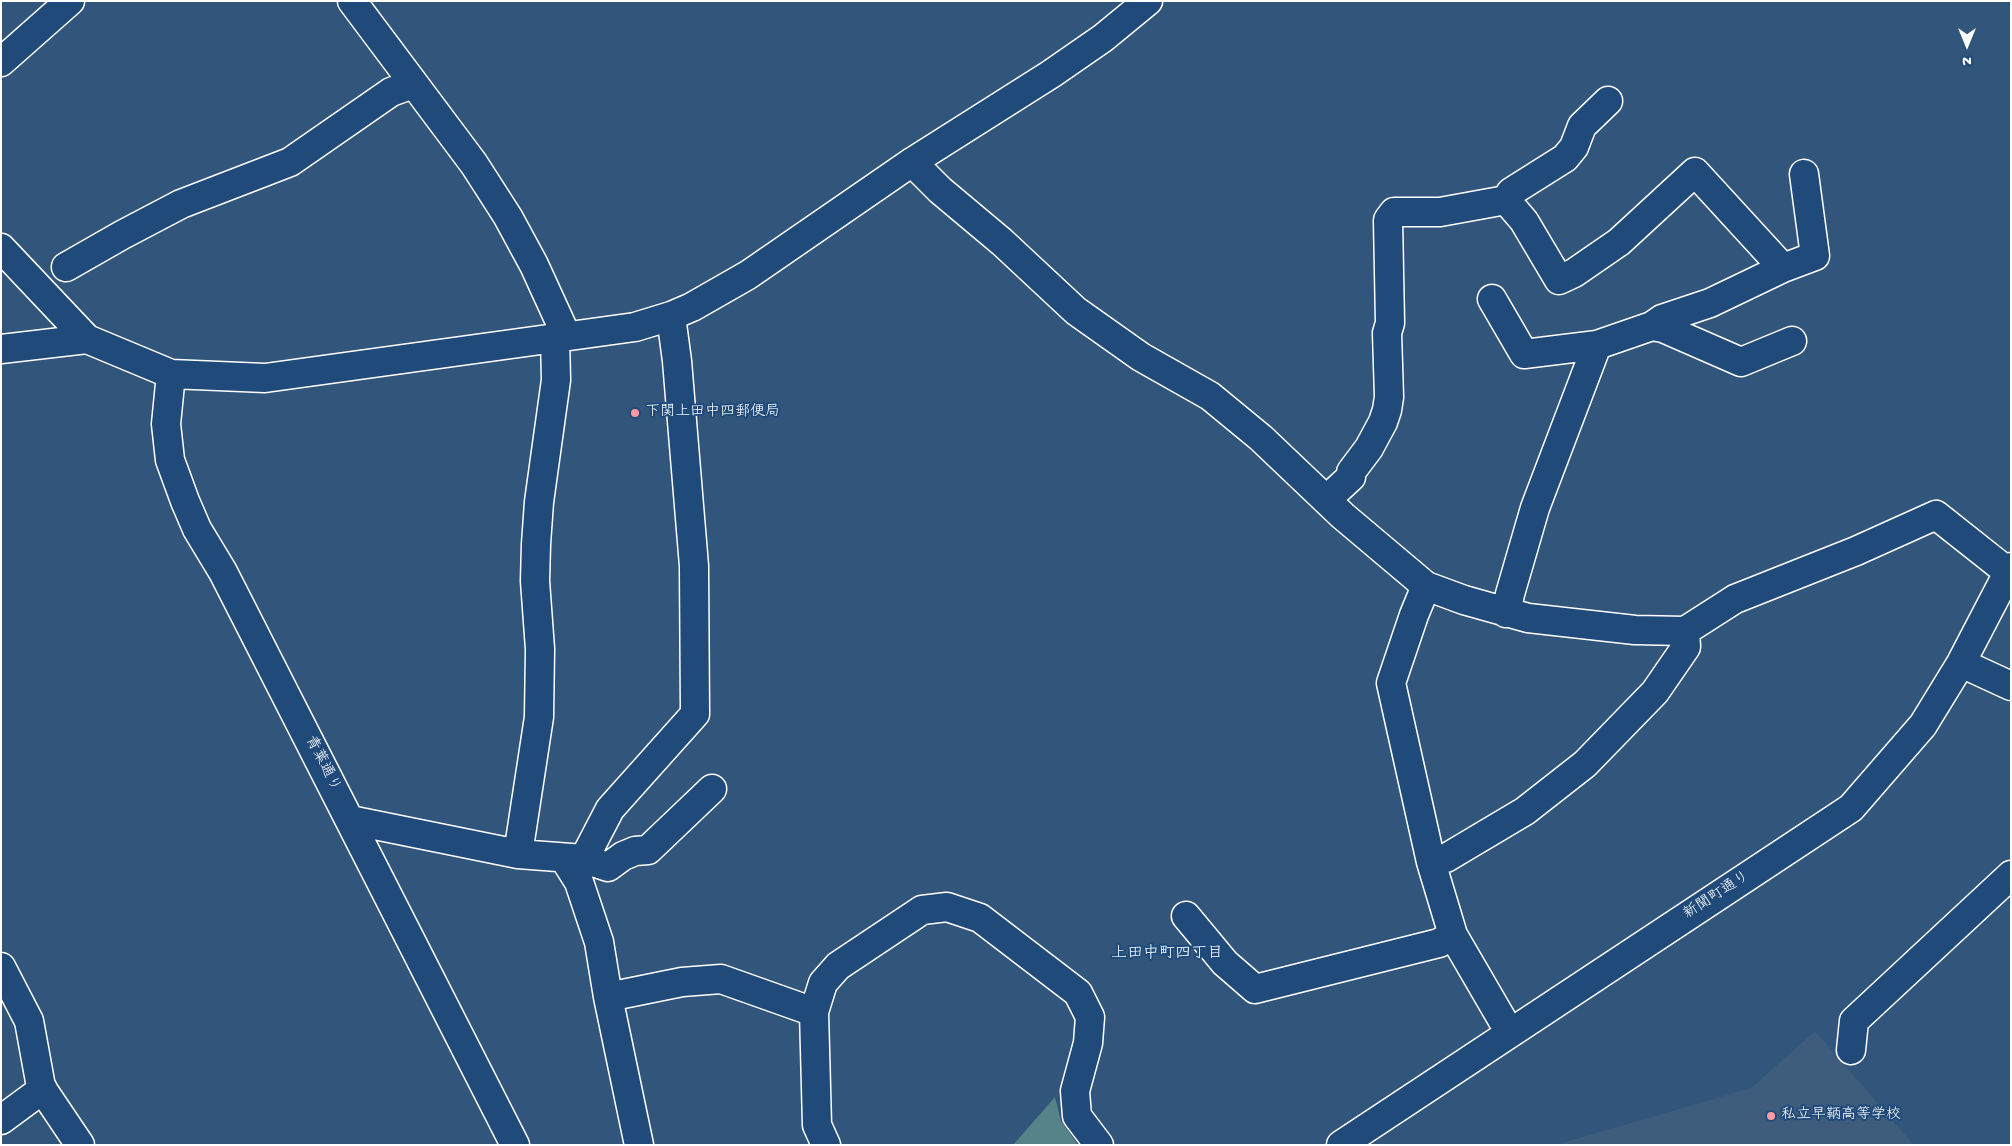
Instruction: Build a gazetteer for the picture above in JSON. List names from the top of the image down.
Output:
{
  "streets": {
    "street": ["青葉通り", "新聞町通り"]
  },
  "districts": ["上田中町四丁目"],
  "places": ["下関上田中四郵便局", "私立早鞆高等学校"],
  "north": "bottom"
}
